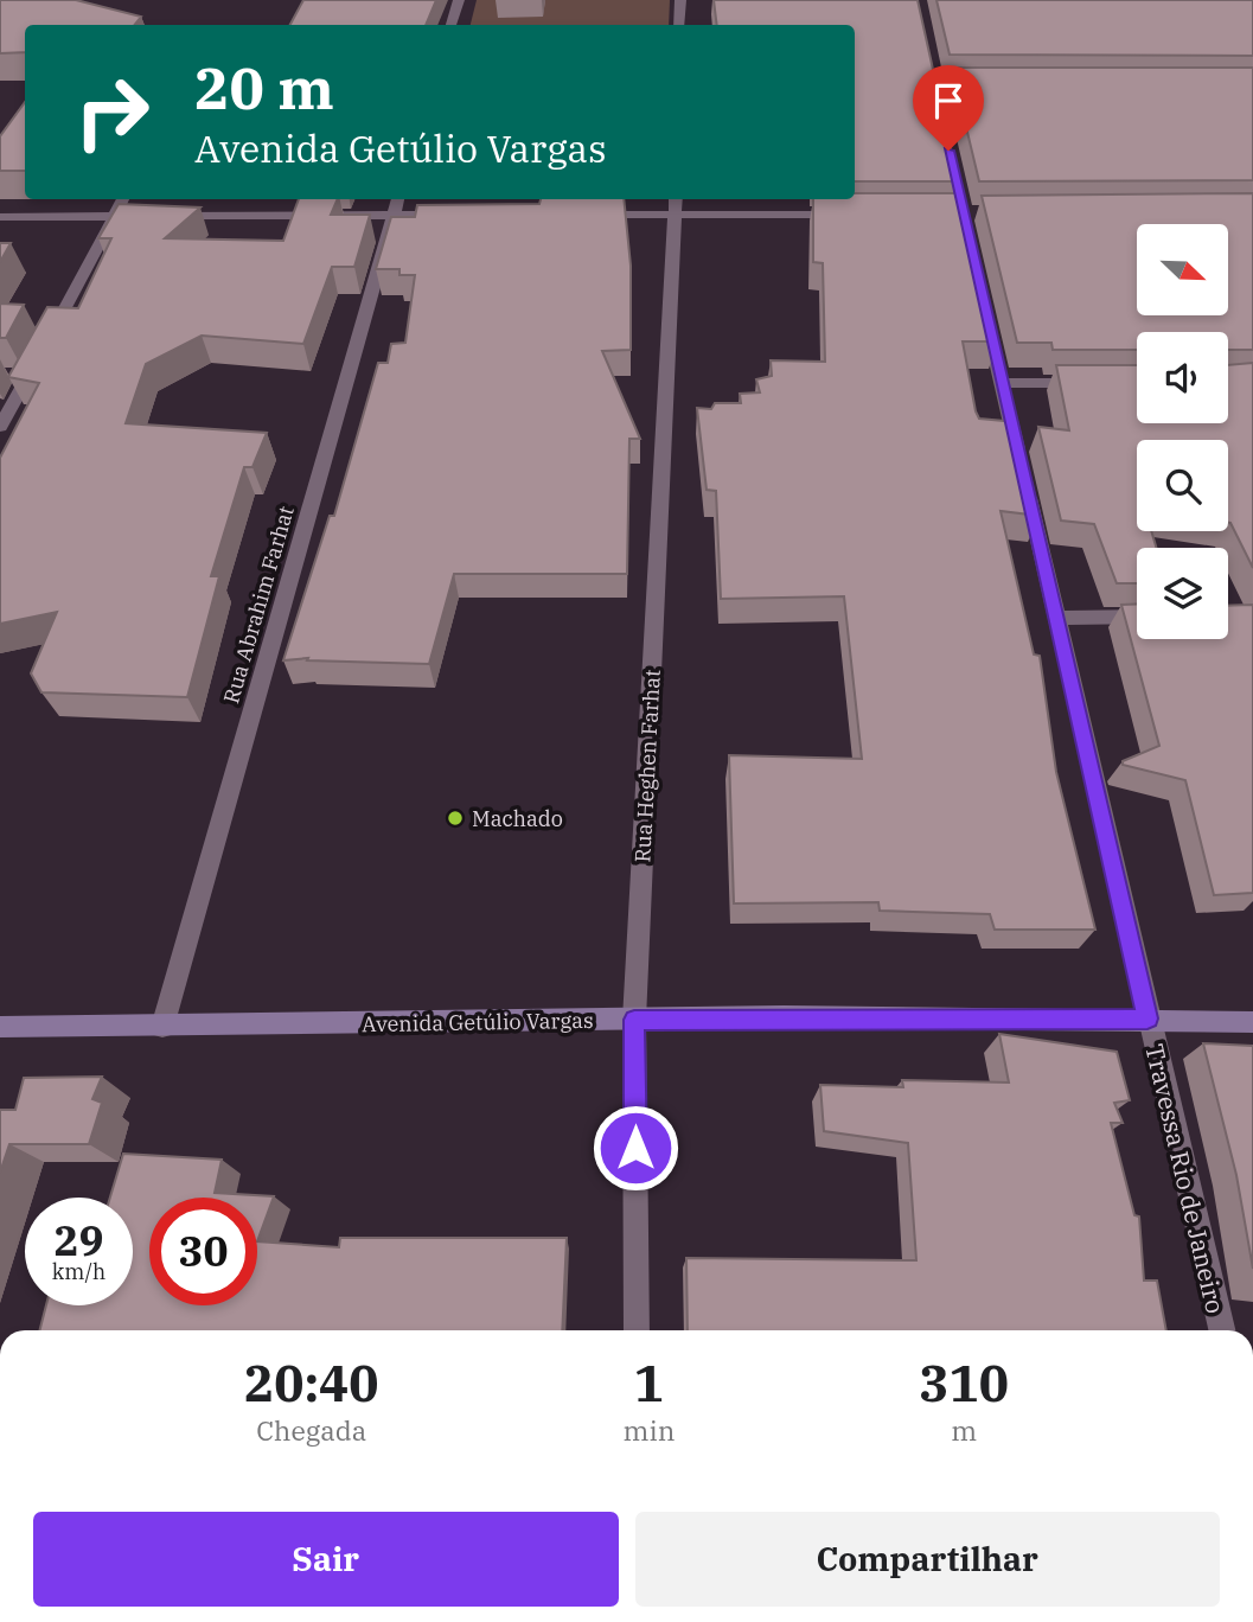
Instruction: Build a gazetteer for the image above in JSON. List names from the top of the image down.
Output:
{
  "streets": {
    "street": [
      "Rua Abrahim Farhat",
      "Rua Heghen Farhat",
      "Avenida Getúlio Vargas",
      "Travessa Rio de Janeiro"
    ]
  },
  "crossings": [
    ["Rua Abrahim Farhat", "Avenida Getúlio Vargas"],
    ["Rua Heghen Farhat", "Avenida Getúlio Vargas"],
    ["Avenida Getúlio Vargas", "Travessa Rio de Janeiro"]
  ],
  "places": ["Machado"],
  "north": "bottom right",
  "page": {
    "turn": ["20 m", "Avenida Getúlio Vargas"],
    "speed": "29 km/h",
    "limit": "30",
    "eta": [
      "20:40",
      "Chegada",
      "1",
      "min",
      "310",
      "m"
    ],
    "buttons": ["Sair", "Compartilhar"]
  }
}
